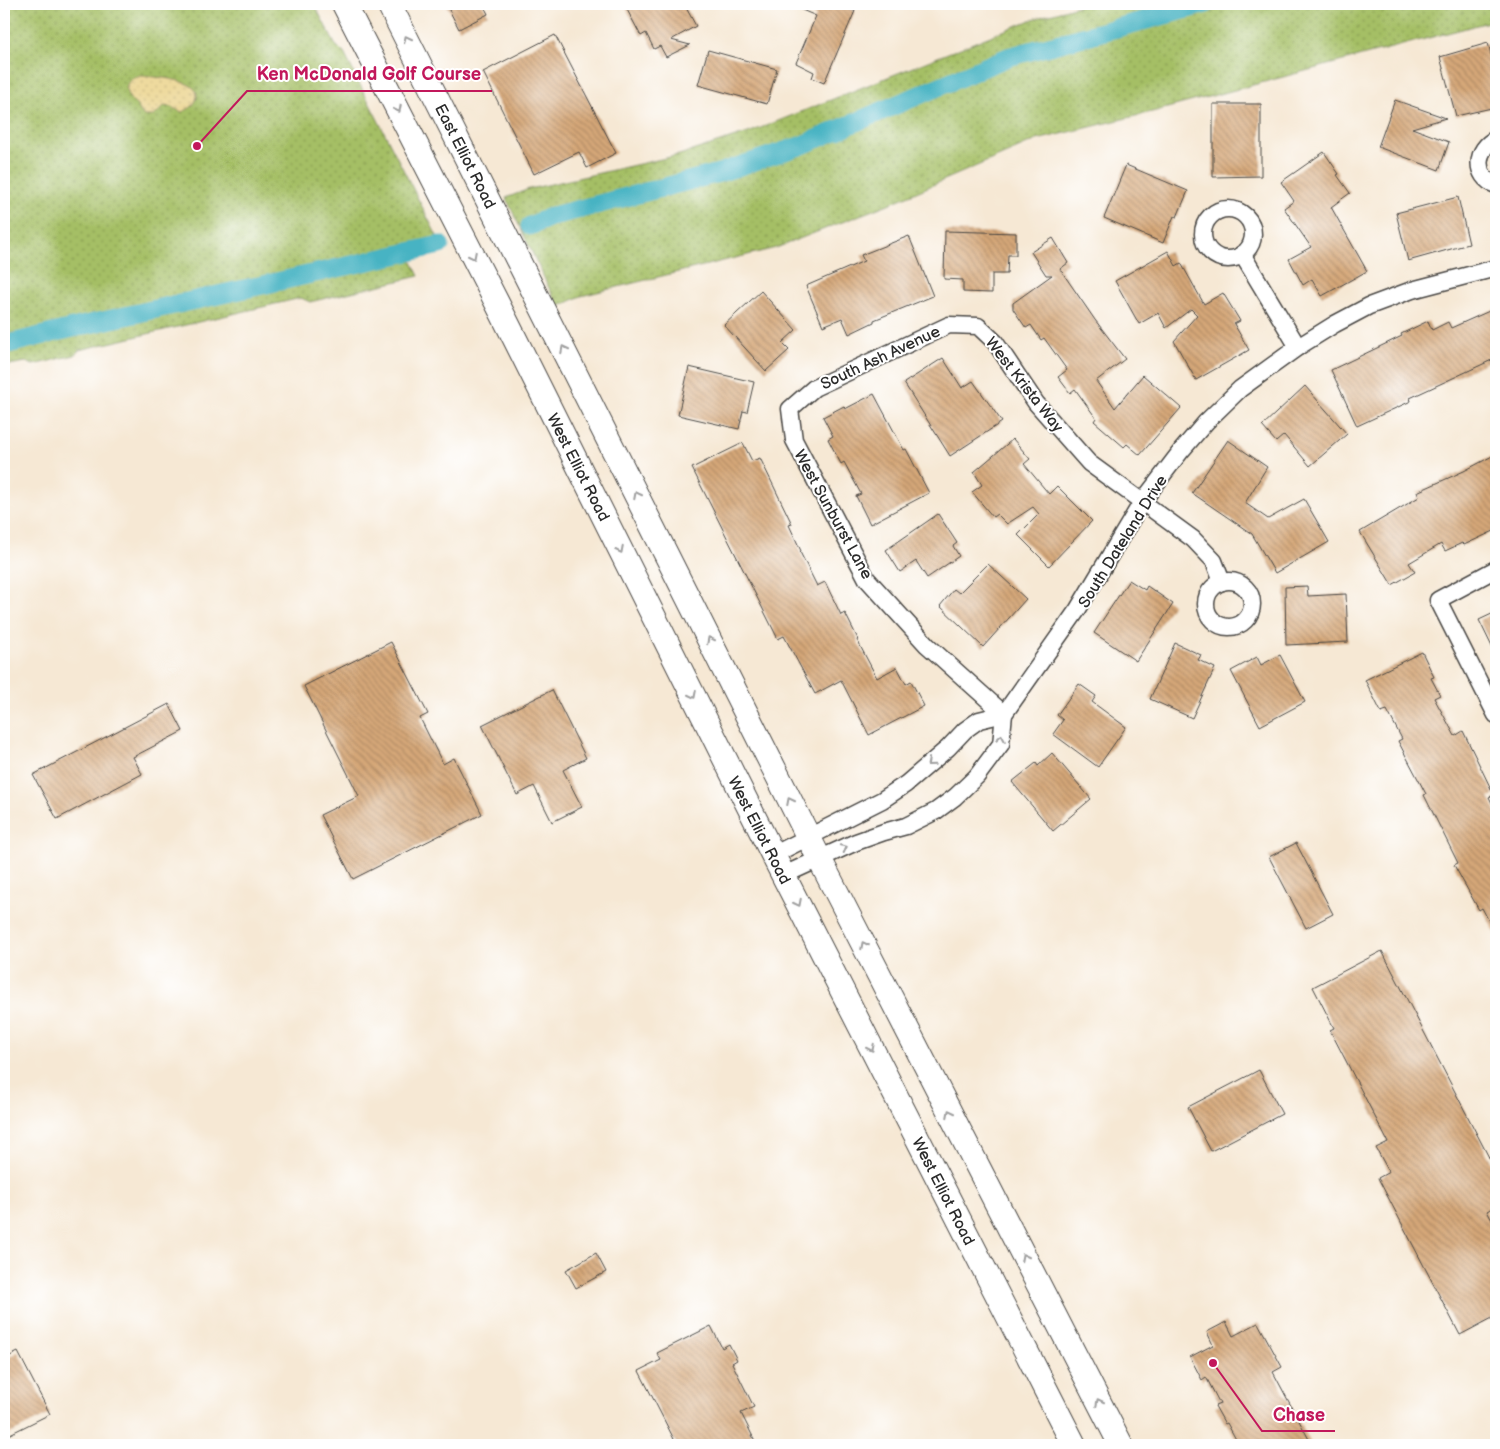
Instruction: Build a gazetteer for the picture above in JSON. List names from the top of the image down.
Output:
{
  "streets": {
    "main road": ["East Elliot Road", "West Elliot Road"],
    "street": [
      "South Ash Avenue",
      "West Krista Way",
      "West Sunburst Lane",
      "South Dateland Drive"
    ]
  },
  "crossings": [
    ["South Ash Avenue", "West Krista Way"],
    ["South Ash Avenue", "West Sunburst Lane"],
    ["West Krista Way", "South Dateland Drive"],
    ["West Elliot Road", "South Dateland Drive"],
    ["West Sunburst Lane", "South Dateland Drive"]
  ],
  "one_way": ["East Elliot Road"],
  "places": ["Ken McDonald Golf Course", "Chase"]
}
